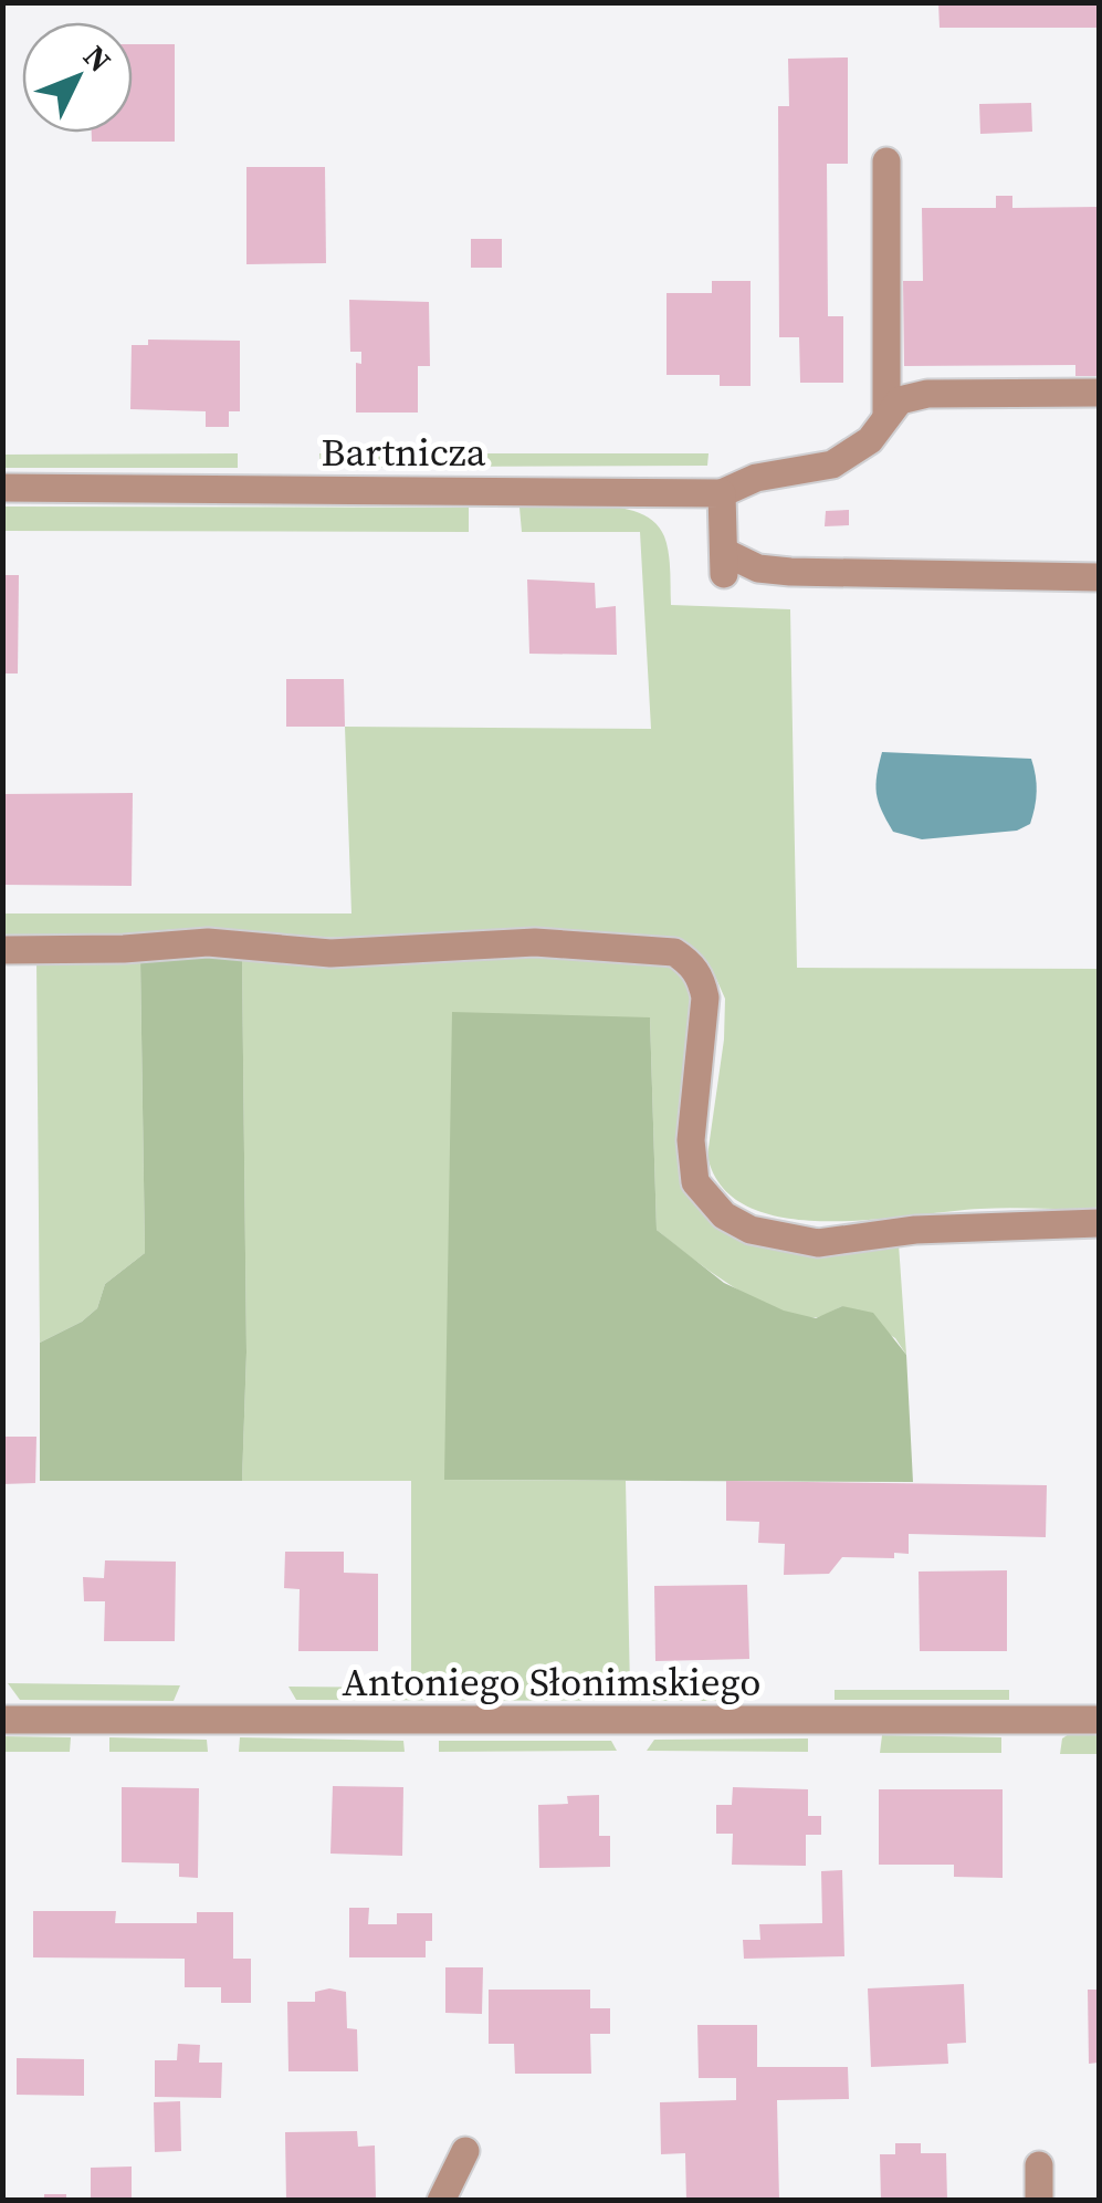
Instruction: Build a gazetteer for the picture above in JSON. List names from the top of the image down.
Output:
{
  "streets": {
    "street": ["Bartnicza", "Antoniego Słonimskiego"]
  },
  "north": "top right"
}
